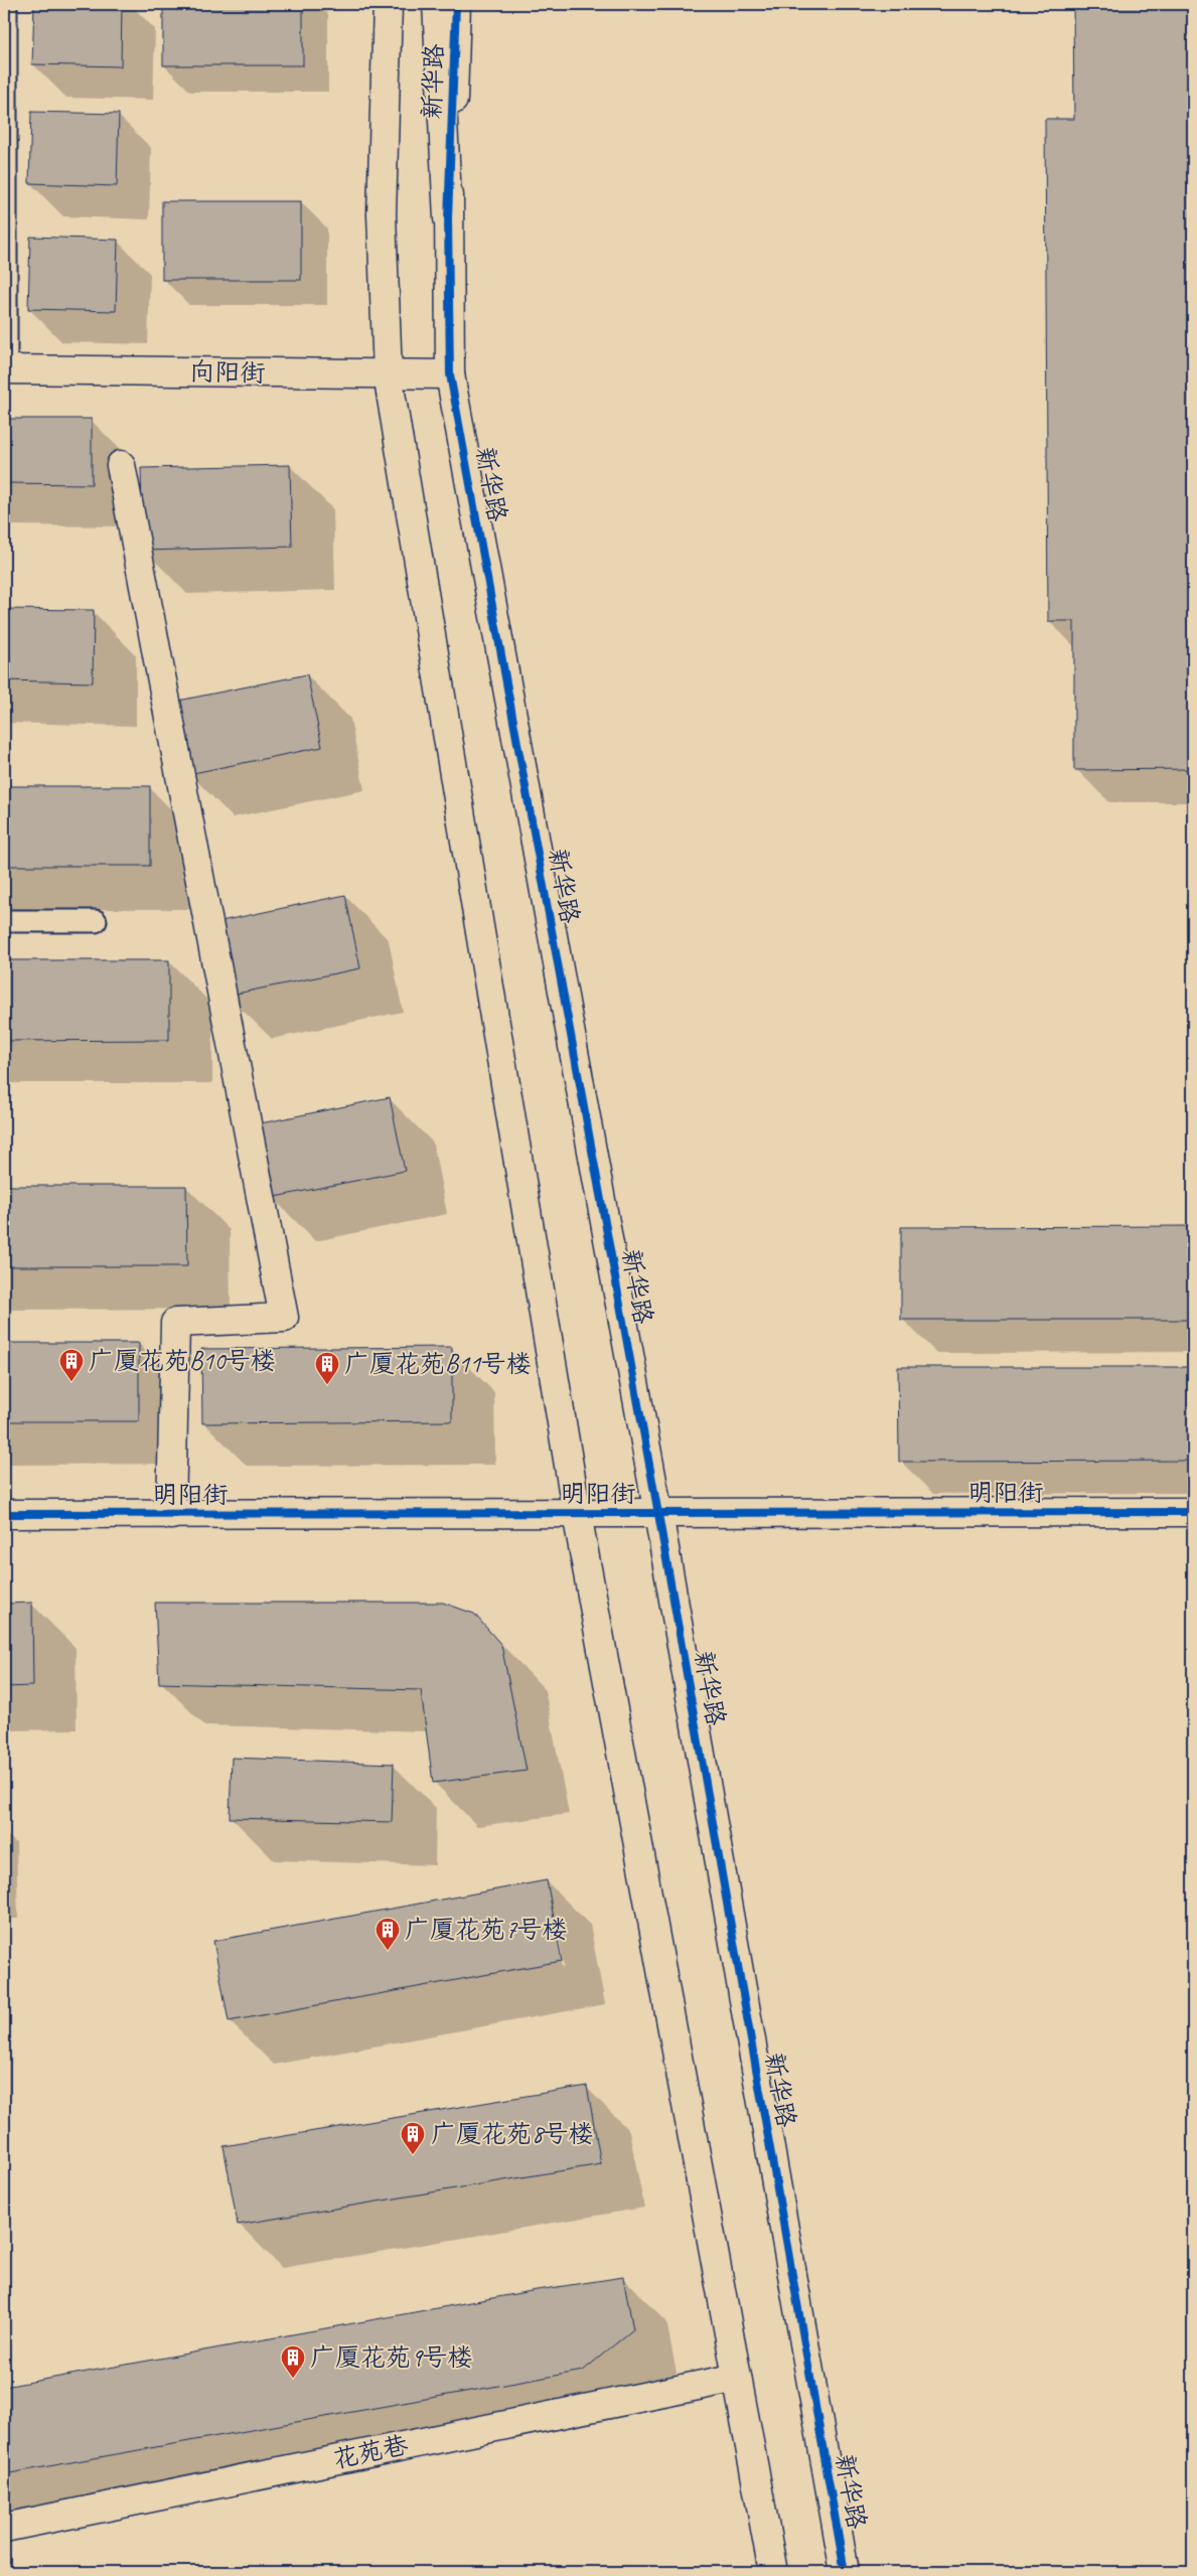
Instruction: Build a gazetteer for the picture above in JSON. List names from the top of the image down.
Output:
{
  "streets": {
    "street": [
      "新华路",
      "向阳街",
      "明阳街",
      "花苑巷"
    ]
  },
  "crossings": [
    ["新华路", "向阳街"],
    ["新华路", "明阳街"],
    ["新华路", "花苑巷"]
  ],
  "places": {
    "building": [
      "广厦花苑B10号楼",
      "广厦花苑B11号楼",
      "广厦花苑7号楼",
      "广厦花苑8号楼",
      "广厦花苑9号楼"
    ]
  }
}
